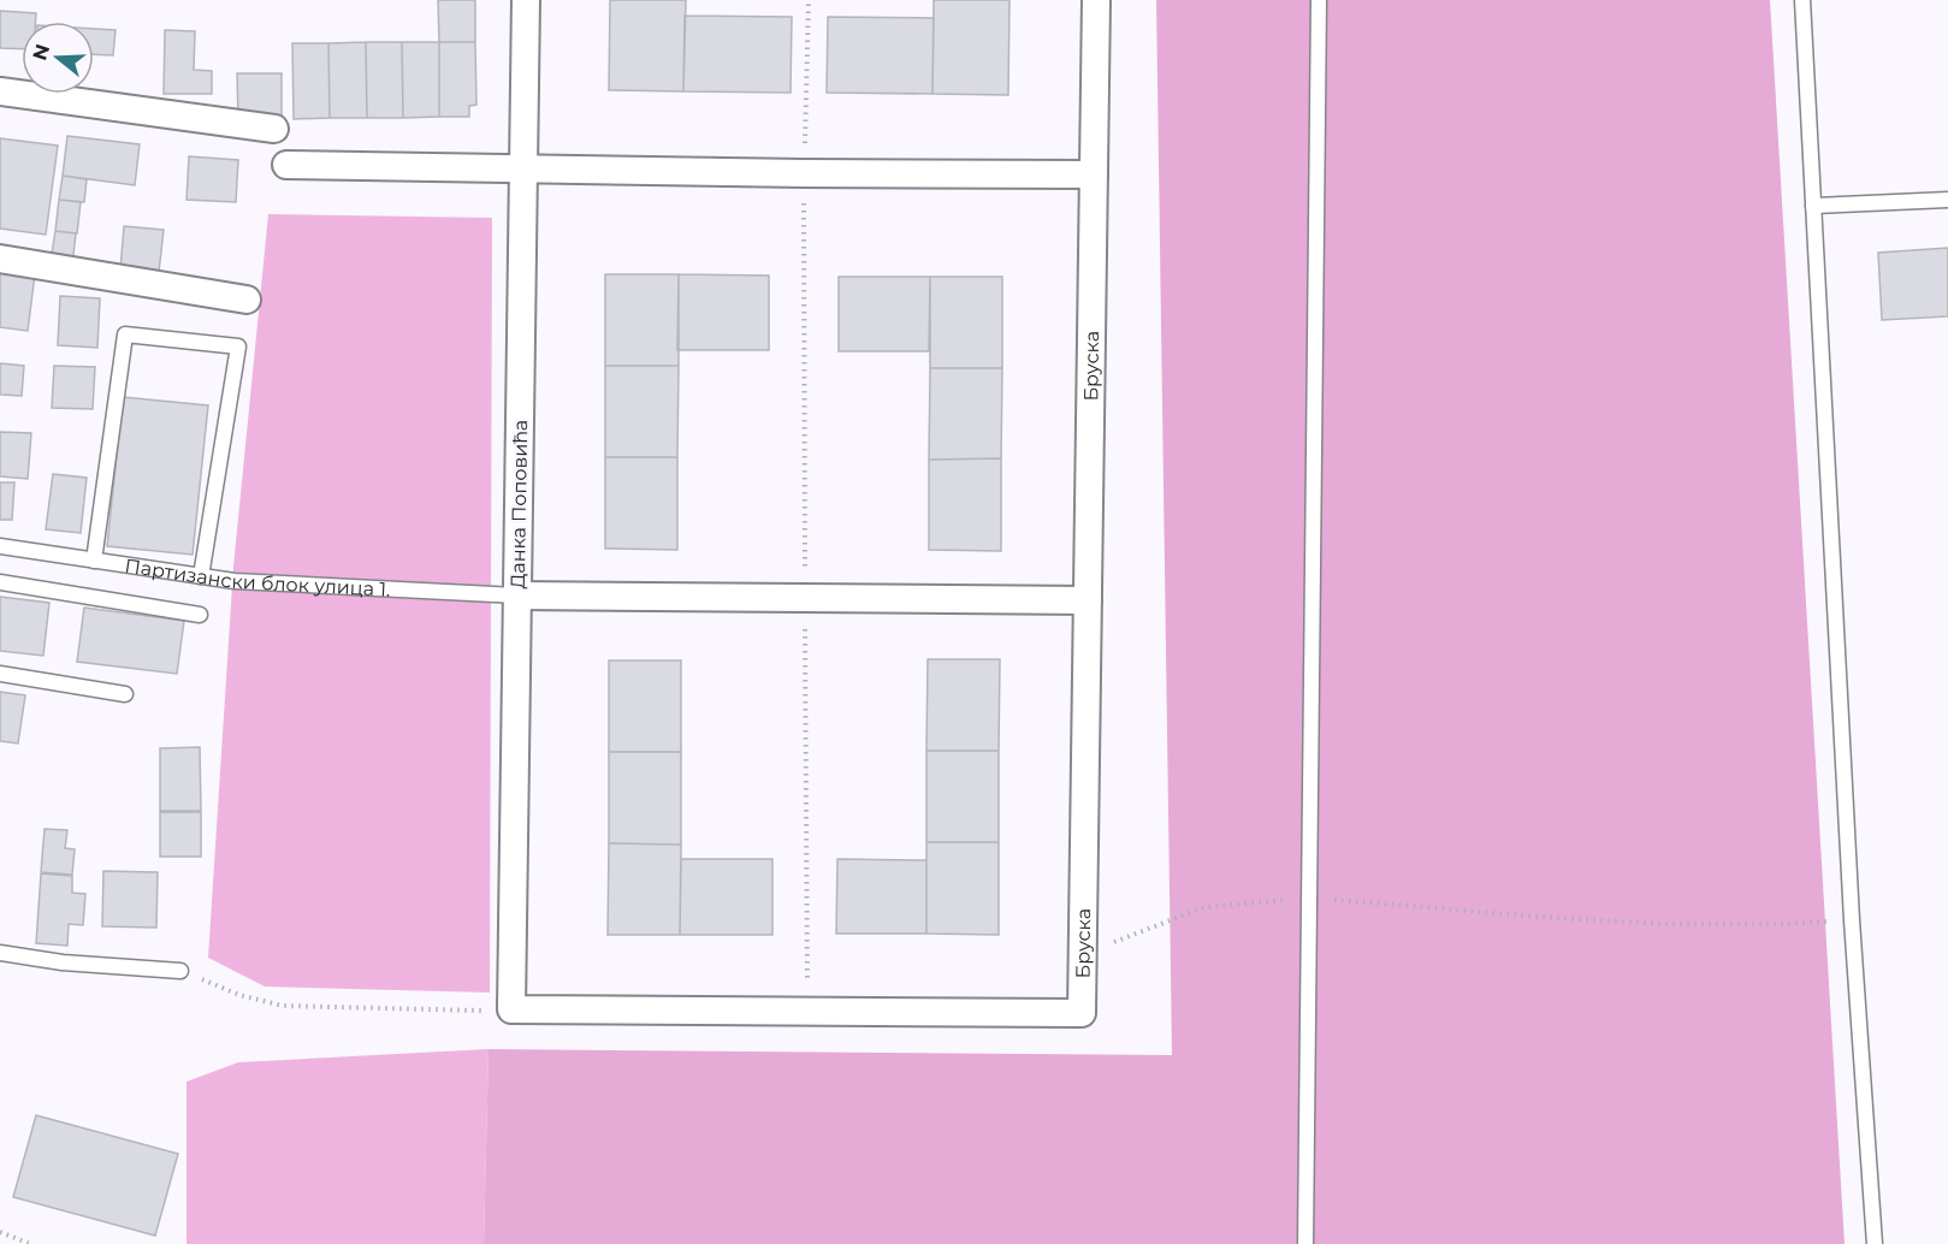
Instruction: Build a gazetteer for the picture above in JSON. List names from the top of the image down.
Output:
{
  "streets": {
    "street": ["Бруска", "Данка Поповића"],
    "lane": ["Партизански блок улица 1."]
  },
  "crossings": [
    ["Данка Поповића", "Партизански блок улица 1."]
  ],
  "north": "left"
}
